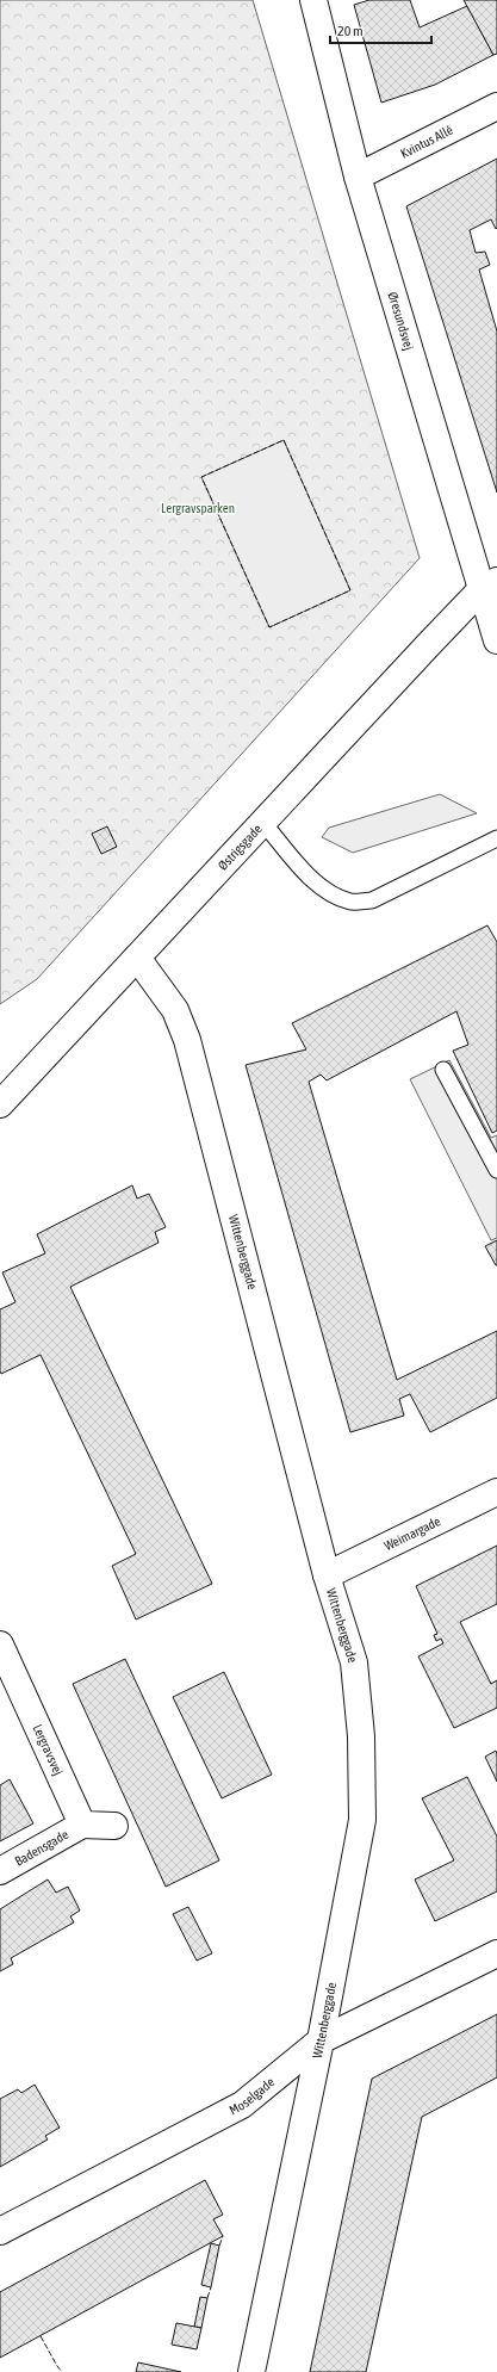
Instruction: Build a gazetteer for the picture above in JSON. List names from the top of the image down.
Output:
{
  "streets": {
    "street": [
      "Kvintus Allé",
      "Øresundsvej",
      "Østrigsgade",
      "Wittenberggade",
      "Weimargade",
      "Lergravsvej",
      "Badensgade",
      "Moselgade"
    ]
  },
  "crossings": [
    ["Kvintus Allé", "Øresundsvej"],
    ["Øresundsvej", "Østrigsgade"],
    ["Østrigsgade", "Wittenberggade"],
    ["Wittenberggade", "Weimargade"],
    ["Wittenberggade", "Moselgade"],
    ["Lergravsvej", "Badensgade"]
  ],
  "parks": ["Lergravsparken"],
  "scale_bar": "20 m"
}
